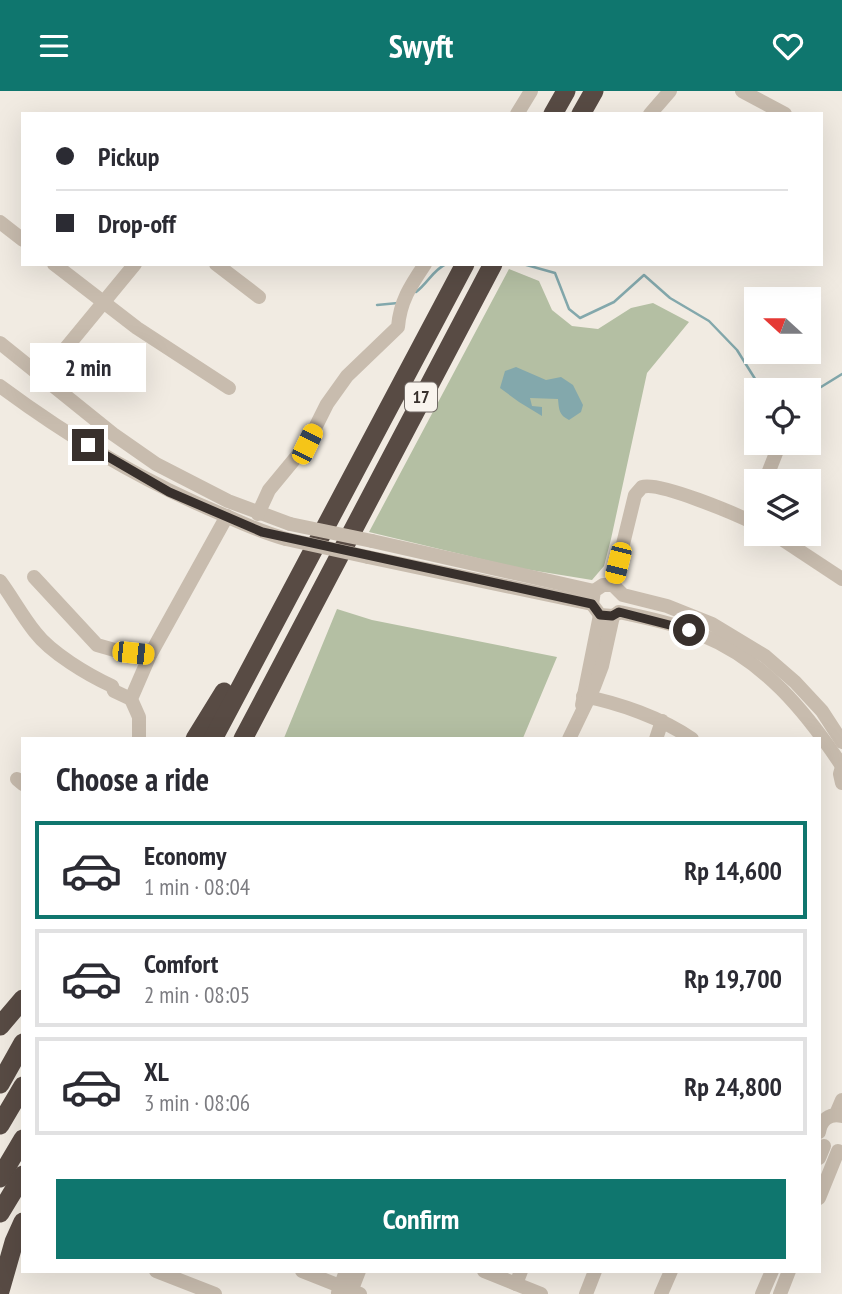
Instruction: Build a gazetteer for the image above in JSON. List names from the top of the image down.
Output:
{
  "streets": {
    "highway": ["17"]
  },
  "north": "left",
  "page": {
    "header": "Swyft",
    "banner": ["Pickup", "Drop-off"],
    "bubble": "2 min",
    "heading": "Choose a ride",
    "list": [
      {
        "name": "Economy",
        "note": "1 min · 08:04",
        "value": "Rp 14,600"
      },
      {
        "name": "Comfort",
        "note": "2 min · 08:05",
        "value": "Rp 19,700"
      },
      {
        "name": "XL",
        "note": "3 min · 08:06",
        "value": "Rp 24,800"
      }
    ],
    "buttons": "Confirm"
  }
}
